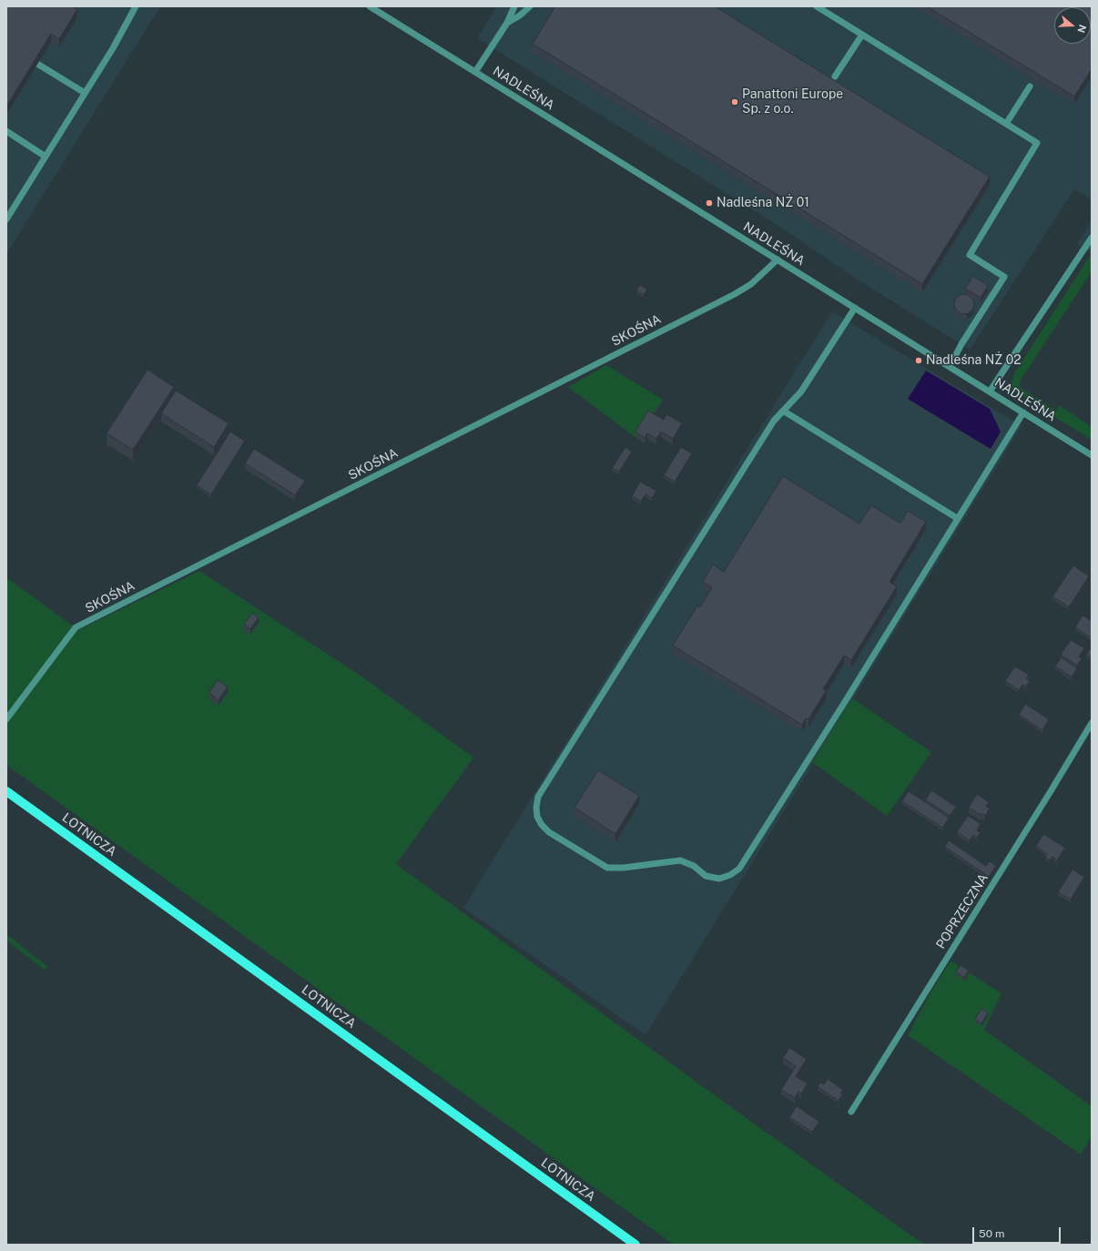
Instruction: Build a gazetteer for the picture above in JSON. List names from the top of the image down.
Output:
{
  "streets": {
    "main road": ["LOTNICZA"],
    "street": ["NADLEŚNA", "SKOŚNA", "POPRZECZNA"]
  },
  "crossings": [
    ["NADLEŚNA", "SKOŚNA"]
  ],
  "places": ["Panattoni Europe Sp. z o.o.", "Nadleśna NŻ 01", "Nadleśna NŻ 02"],
  "scale_bar": "50 m",
  "north": "right"
}
